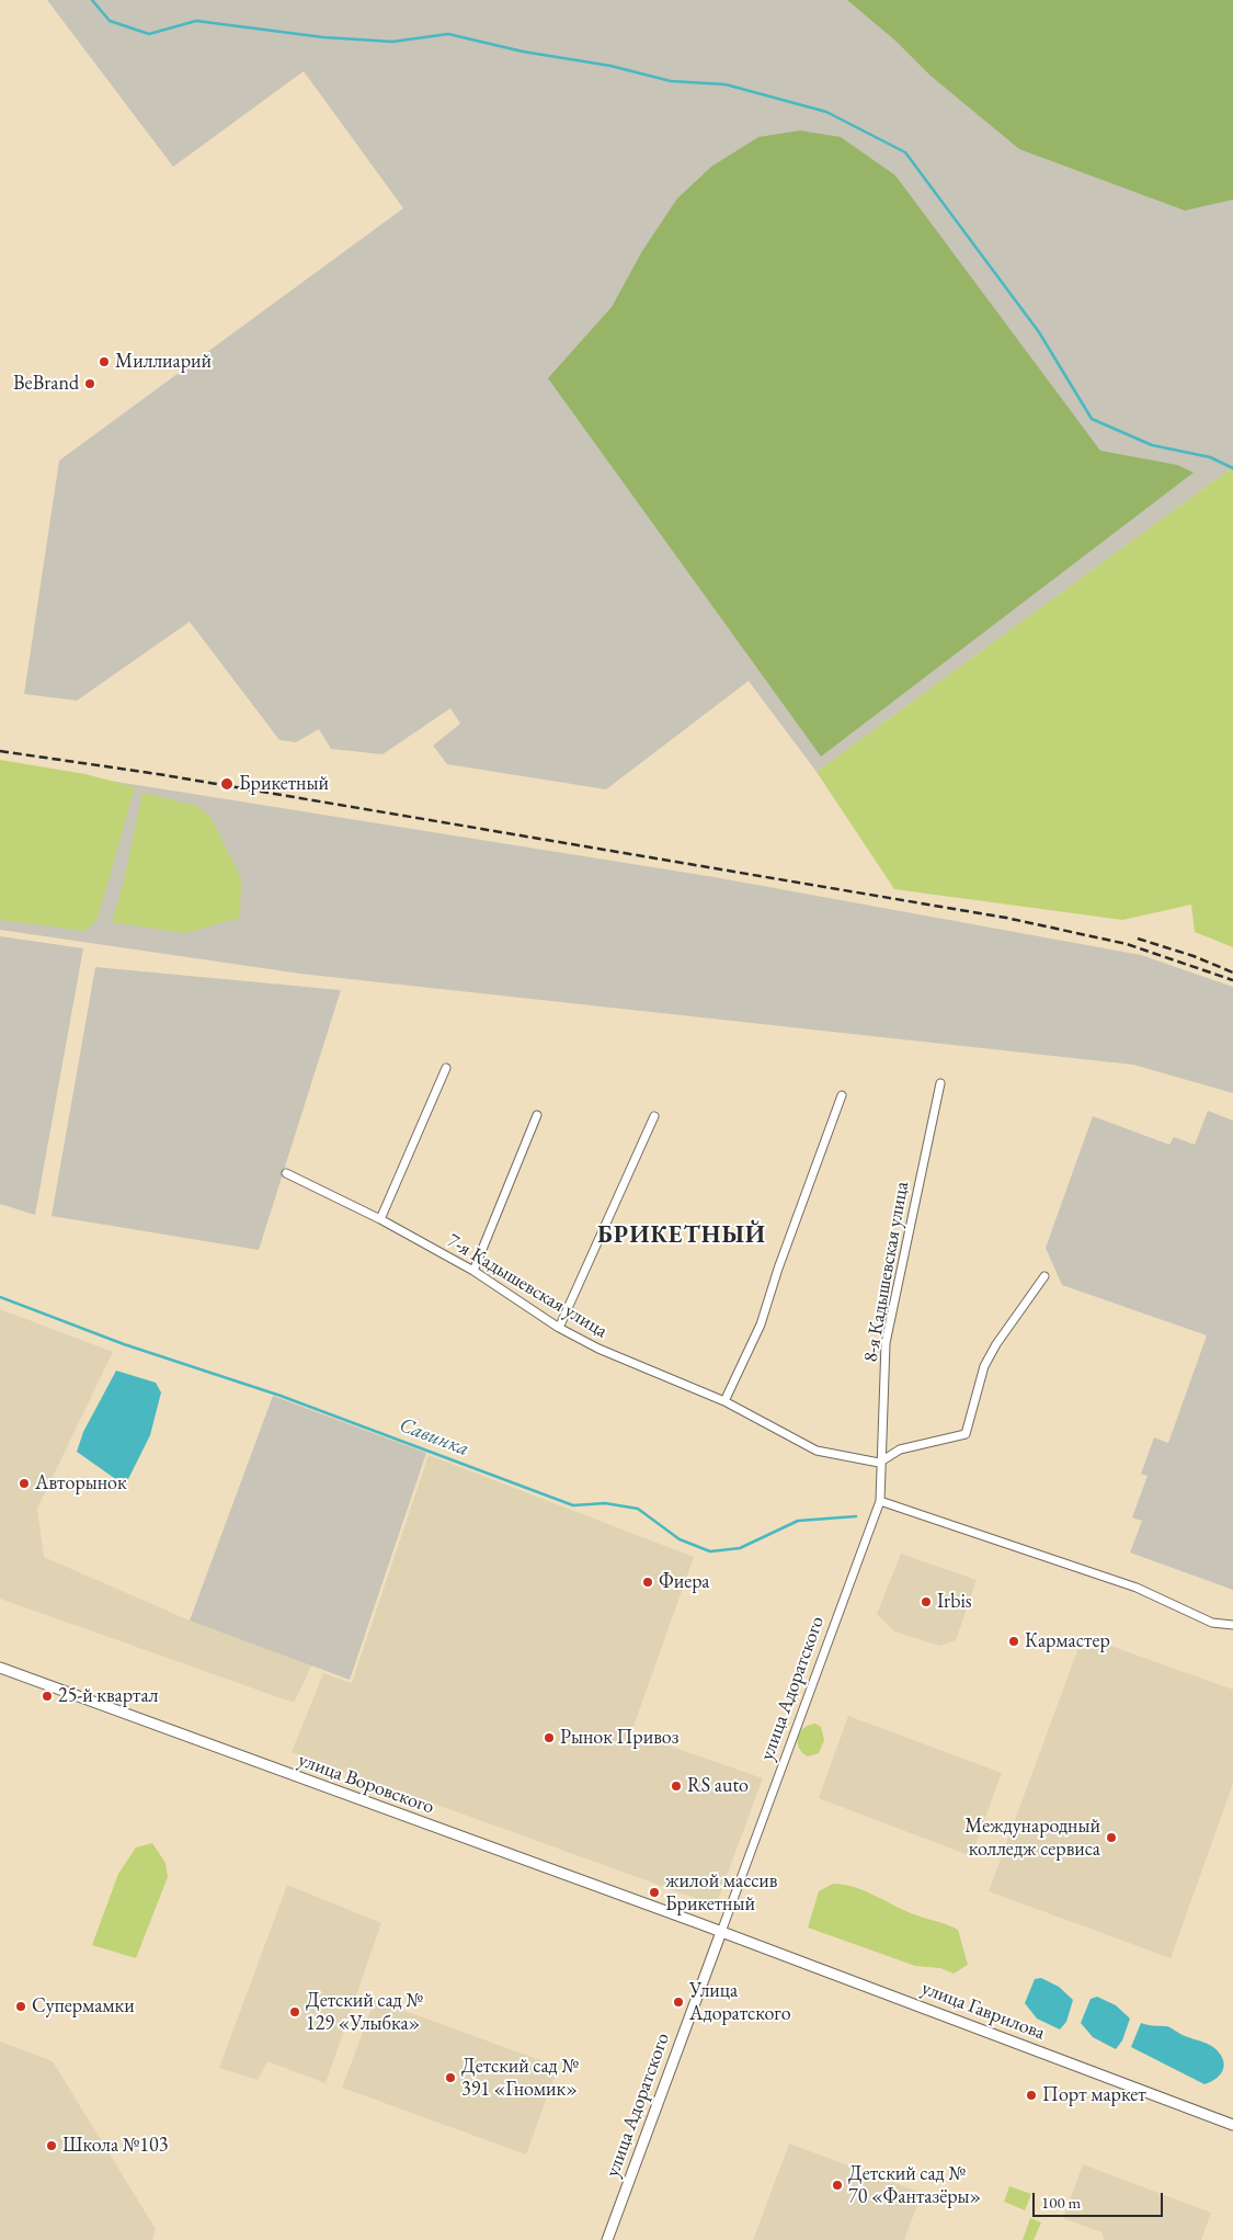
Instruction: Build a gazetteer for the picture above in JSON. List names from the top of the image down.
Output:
{
  "streets": {
    "street": [
      "8-я Кадышевская улица",
      "7-я Кадышевская улица",
      "улица Адоратского",
      "улица Воровского",
      "улица Гаврилова"
    ]
  },
  "crossings": [
    ["8-я Кадышевская улица", "7-я Кадышевская улица"],
    ["8-я Кадышевская улица", "улица Адоратского"],
    ["улица Адоратского", "улица Воровского"],
    ["улица Адоратского", "улица Гаврилова"],
    ["улица Воровского", "улица Гаврилова"]
  ],
  "districts": ["БРИКЕТНЫЙ"],
  "water": ["Савинка"],
  "places": [
    "Миллиарий",
    "BeBrand",
    "Брикетный",
    "Авторынок",
    "Фиера",
    "Irbis",
    "Кармастер",
    "25-й квартал",
    "Рынок Привоз",
    "RS auto",
    "Международный колледж сервиса",
    "жилой массив Брикетный",
    "Улица Адоратского",
    "Супермамки",
    "Детский сад № 129 «Улыбка»",
    "Детский сад № 391 «Гномик»",
    "Порт маркет",
    "Школа №103",
    "Детский сад № 70 «Фантазёры»"
  ],
  "scale_bar": "100 m"
}
